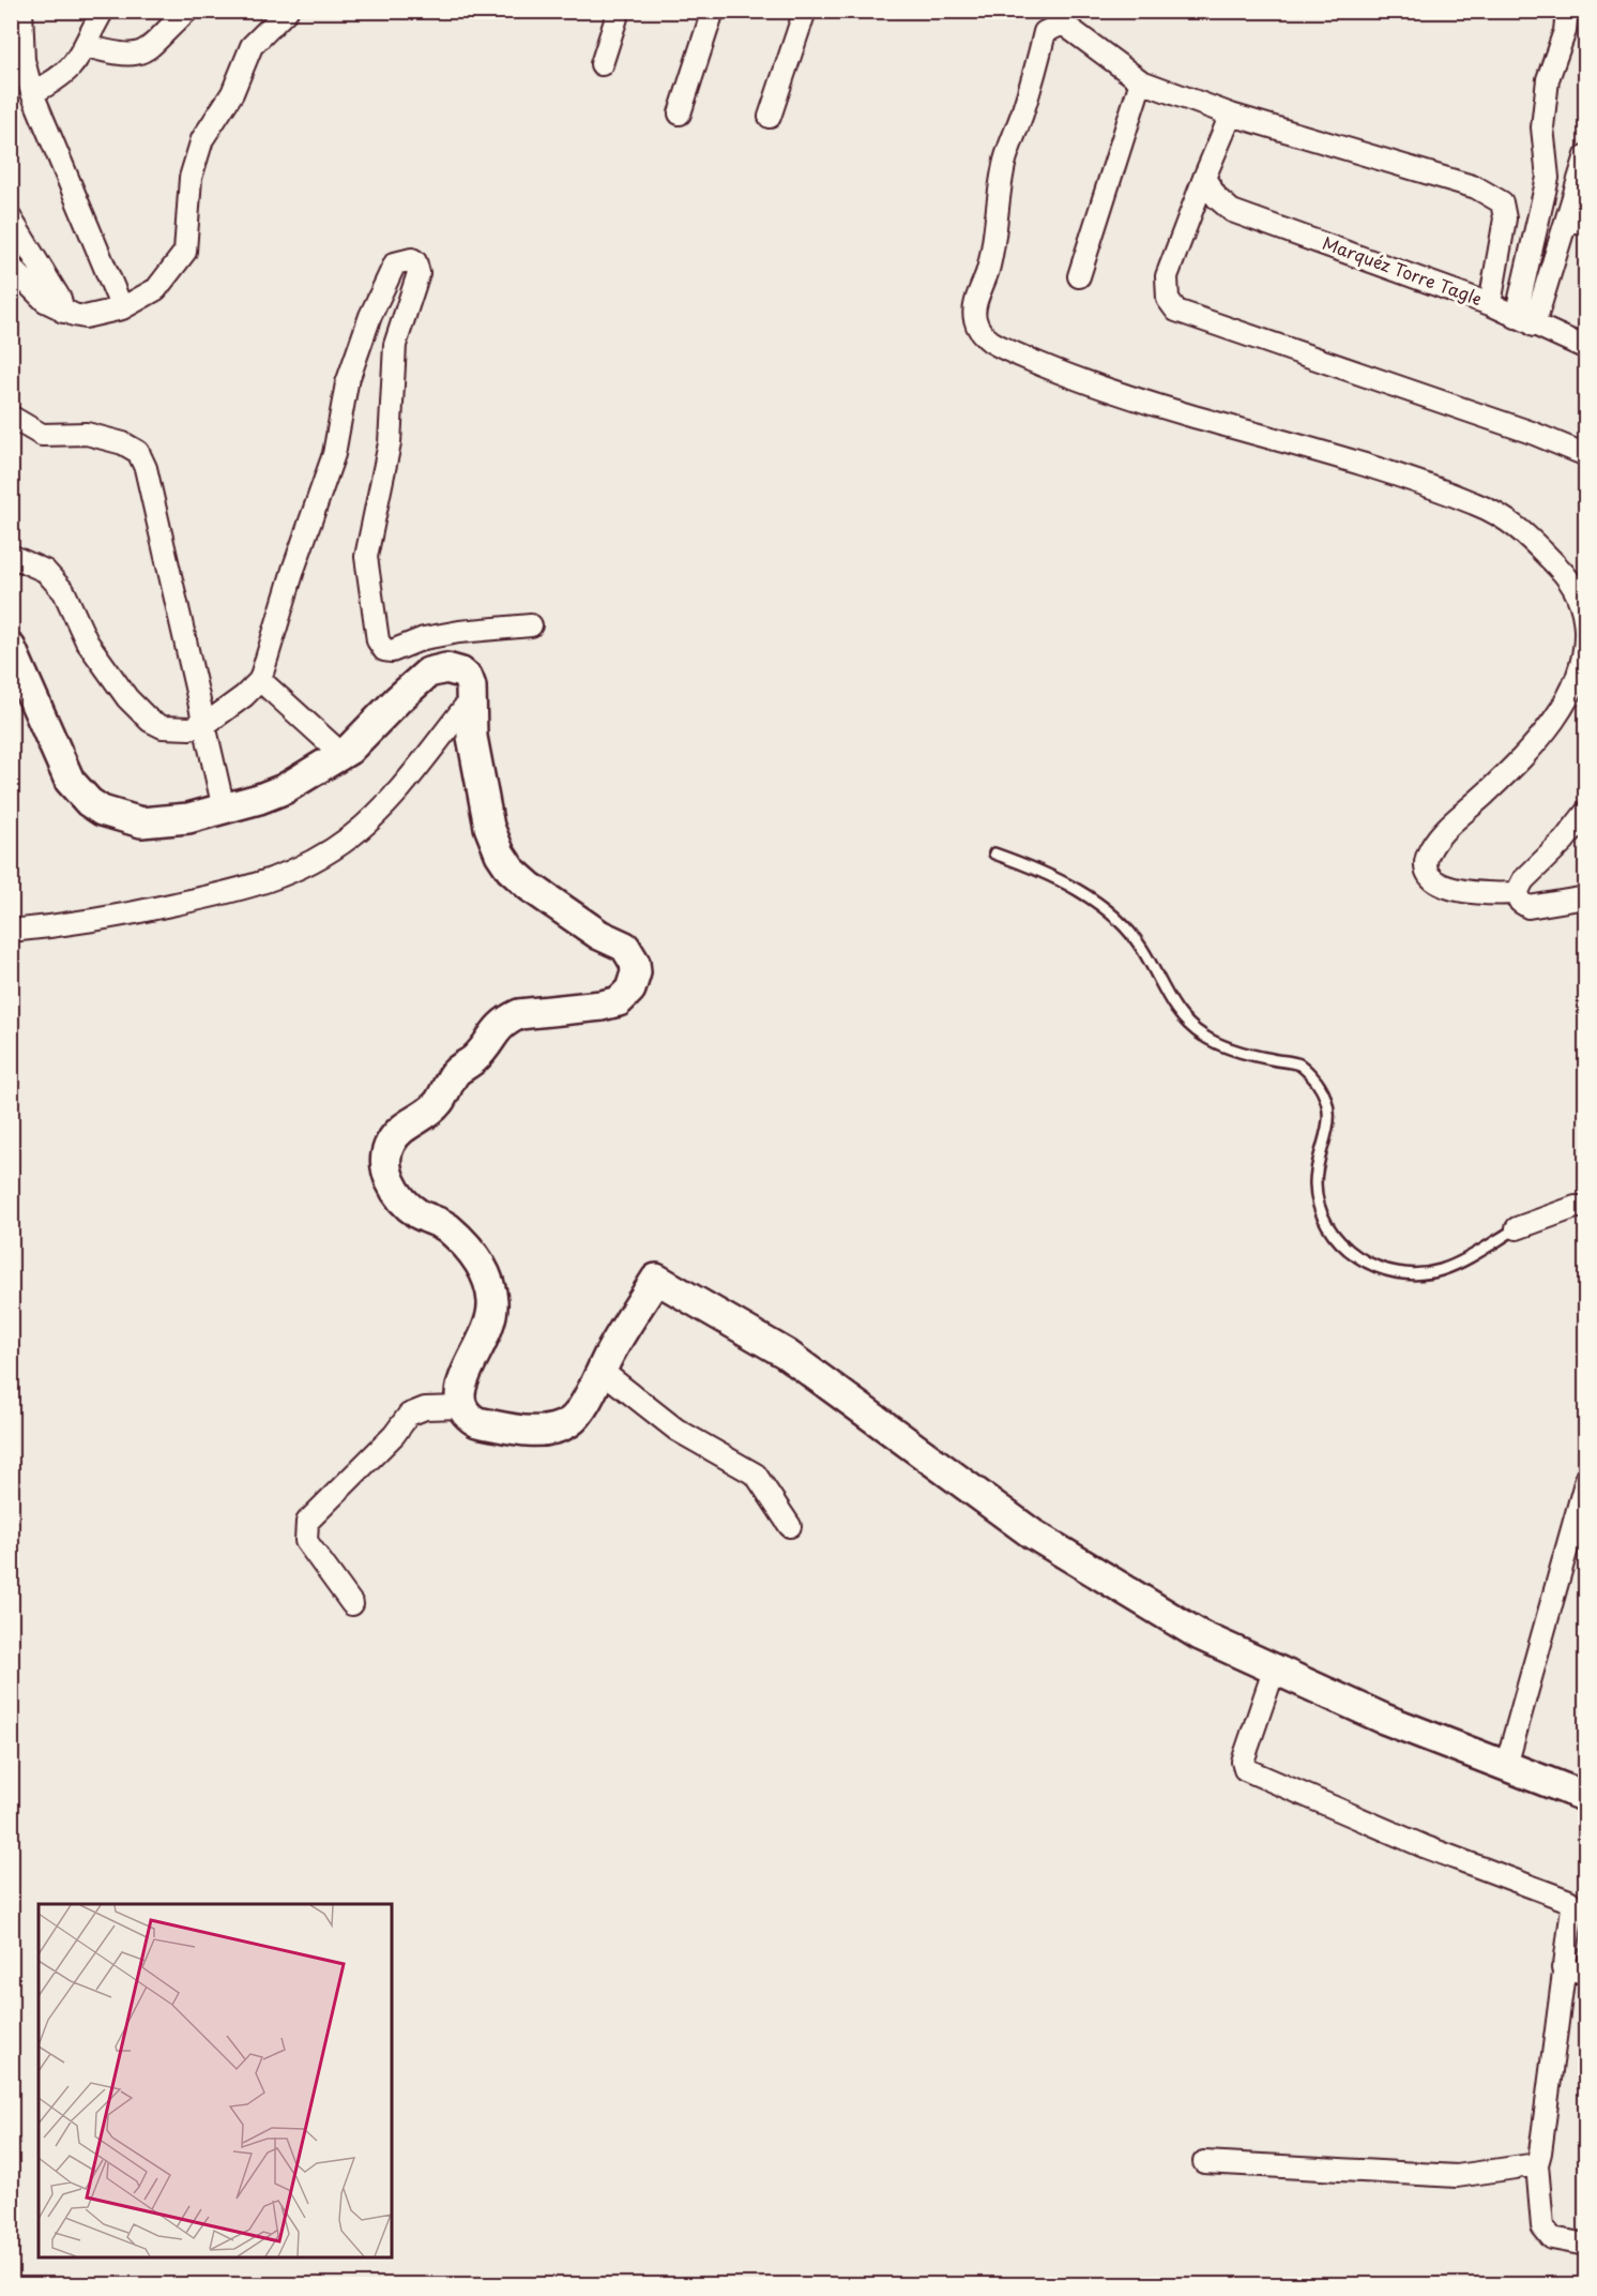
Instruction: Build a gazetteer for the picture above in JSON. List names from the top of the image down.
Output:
{
  "streets": {
    "street": ["Marquéz Torre Tagle"]
  }
}
